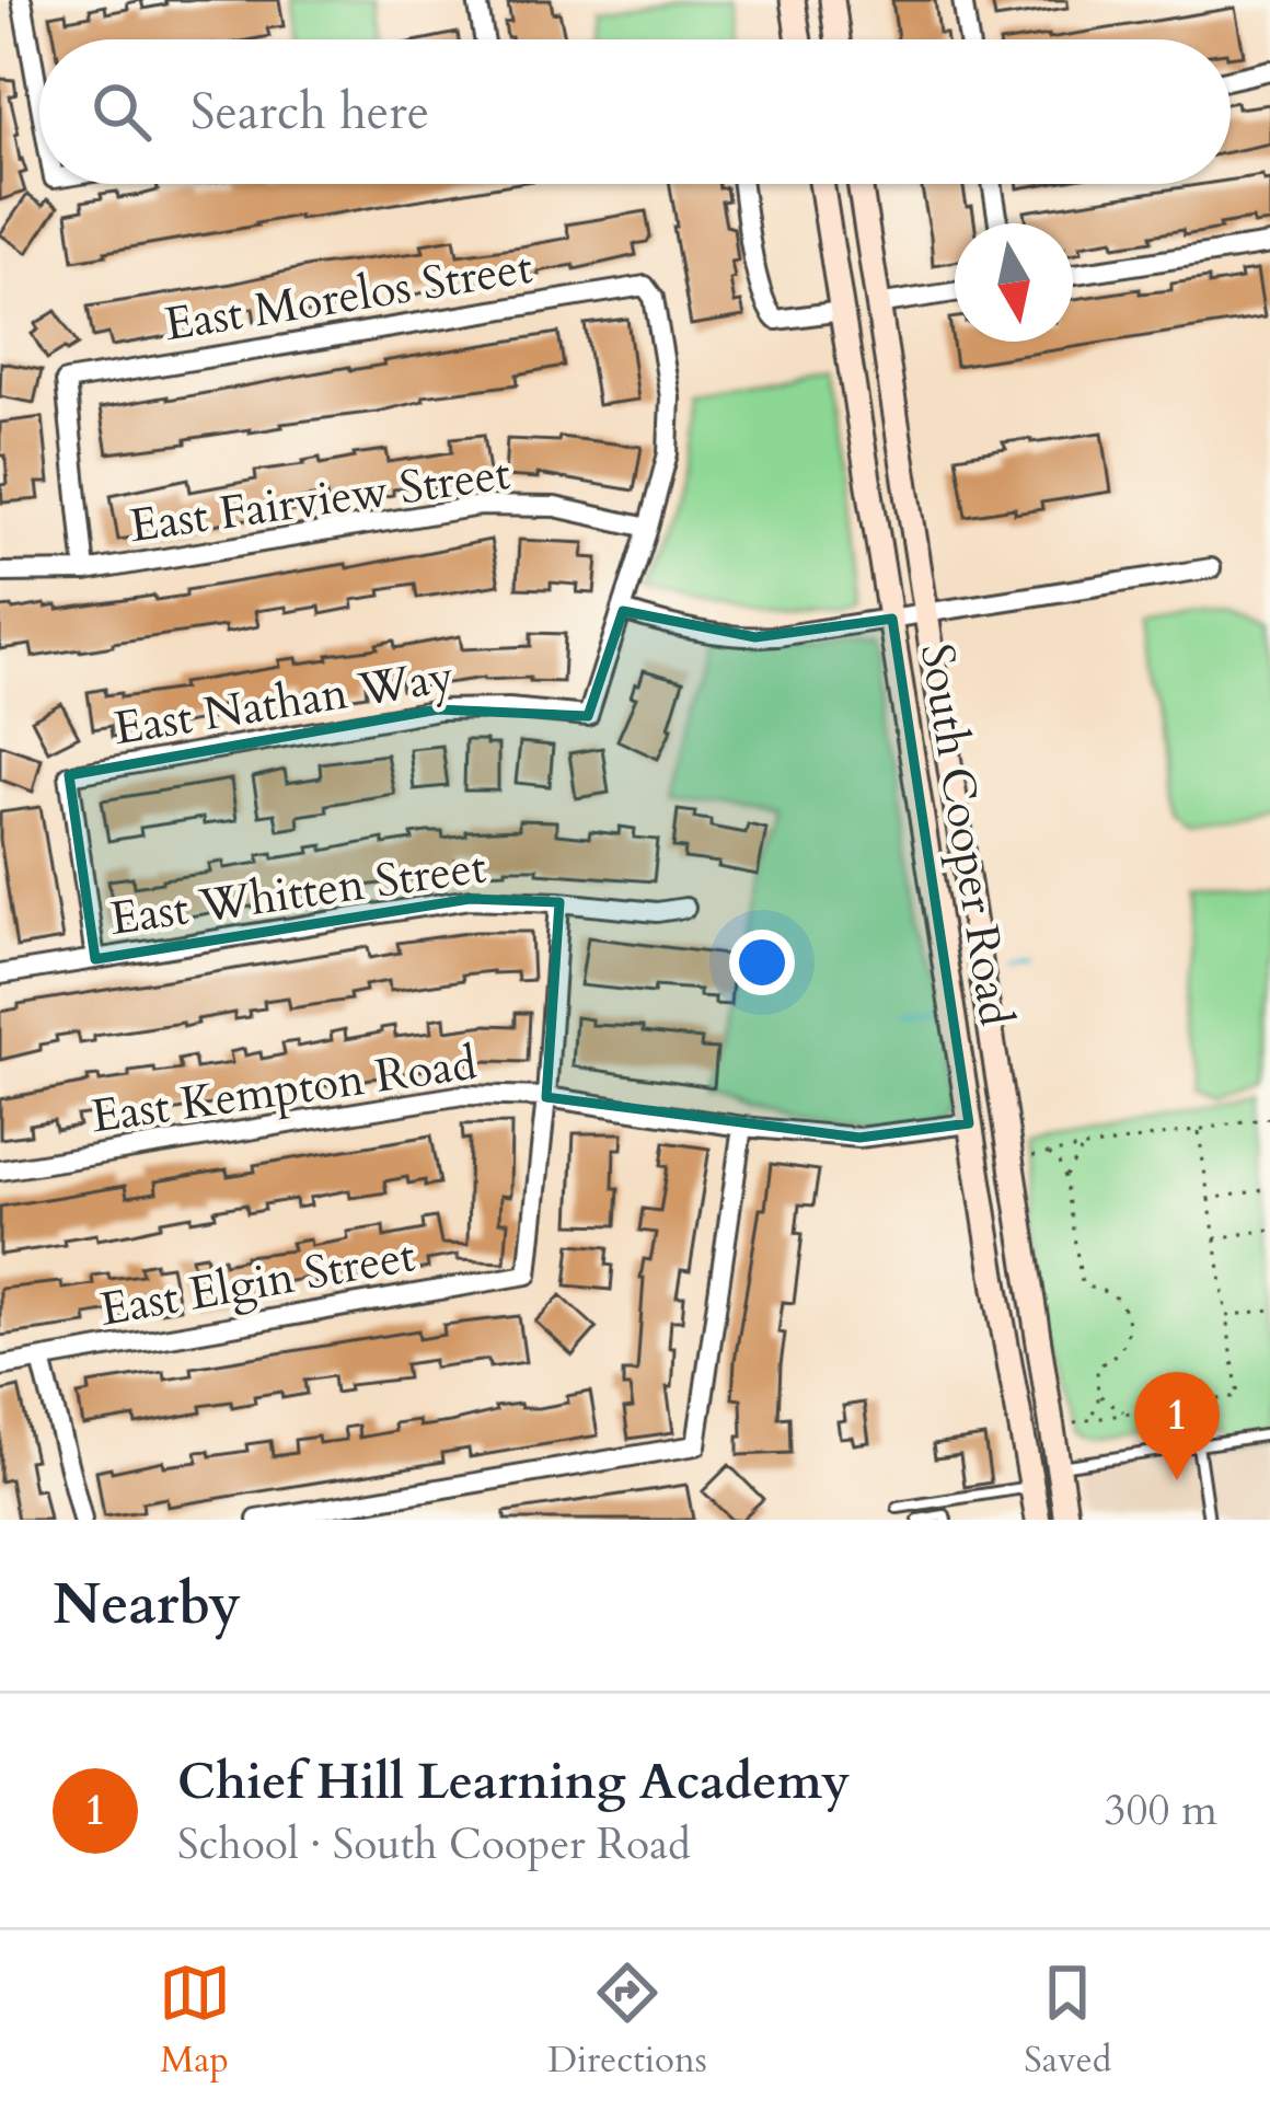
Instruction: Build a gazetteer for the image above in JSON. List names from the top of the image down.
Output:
{
  "streets": {
    "main road": ["South Cooper Road"],
    "street": [
      "East Morelos Street",
      "East Fairview Street",
      "East Nathan Way",
      "East Whitten Street",
      "East Kempton Road",
      "East Elgin Street"
    ]
  },
  "crossings": [
    ["East Morelos Street", "East Fairview Street"],
    ["East Nathan Way", "East Whitten Street"],
    ["South Cooper Road", "East Kempton Road"],
    ["East Kempton Road", "East Elgin Street"]
  ],
  "north": "bottom",
  "page": {
    "search": "Search here",
    "pins": "1",
    "heading": "Nearby",
    "list": [
      {
        "mark": "1",
        "name": "Chief Hill Learning Academy",
        "note": "School · South Cooper Road",
        "value": "300 m"
      }
    ],
    "nav": ["Map", "Directions", "Saved"]
  }
}
